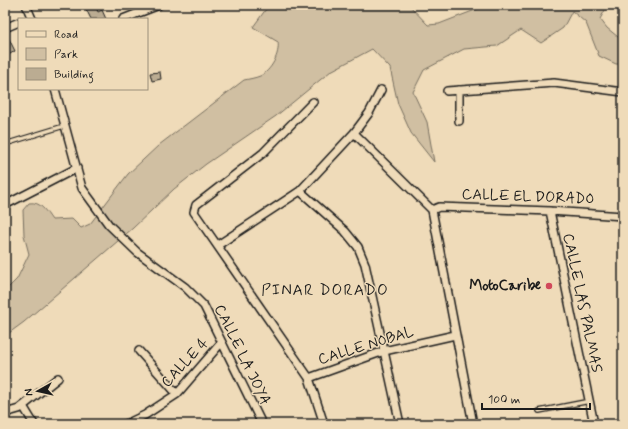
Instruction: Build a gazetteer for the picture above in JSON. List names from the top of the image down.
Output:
{
  "streets": {
    "street": [
      "CALLE EL DORADO",
      "CALLE LAS PALMAS",
      "CALLE NOBAL",
      "CALLE LA JOYA",
      "CALLE 4"
    ]
  },
  "crossings": [
    ["CALLE EL DORADO", "CALLE LAS PALMAS"],
    ["CALLE LA JOYA", "CALLE 4"]
  ],
  "districts": ["PINAR DORADO"],
  "places": ["MotoCaribe"],
  "legend": ["Road", "Park", "Building"],
  "scale_bar": "100 m",
  "north": "left"
}
